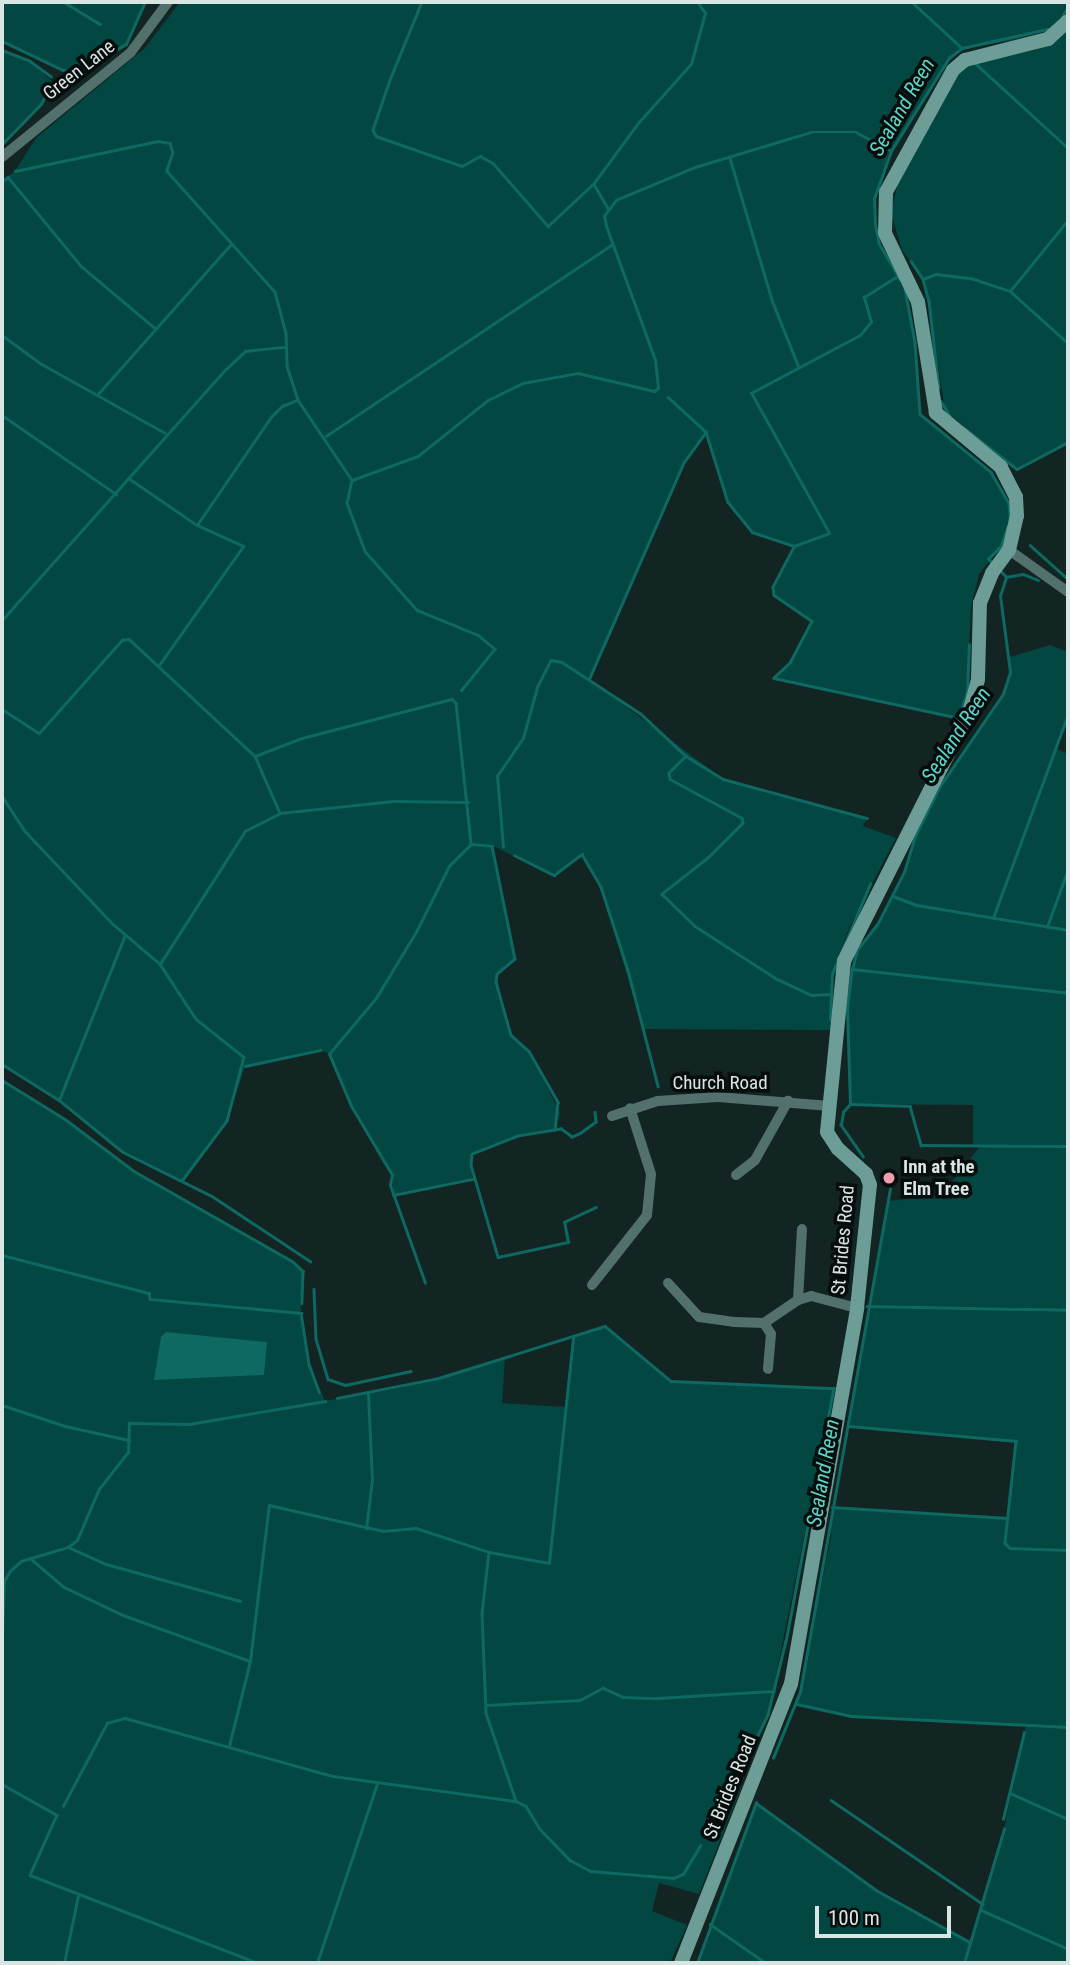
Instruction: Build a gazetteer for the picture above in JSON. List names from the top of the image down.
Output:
{
  "streets": {
    "main road": ["St Brides Road"],
    "street": ["Green Lane", "Church Road"]
  },
  "crossings": [
    ["Church Road", "St Brides Road"]
  ],
  "water": ["Sealand Reen"],
  "places": ["Inn at the Elm Tree"],
  "scale_bar": "100 m"
}
